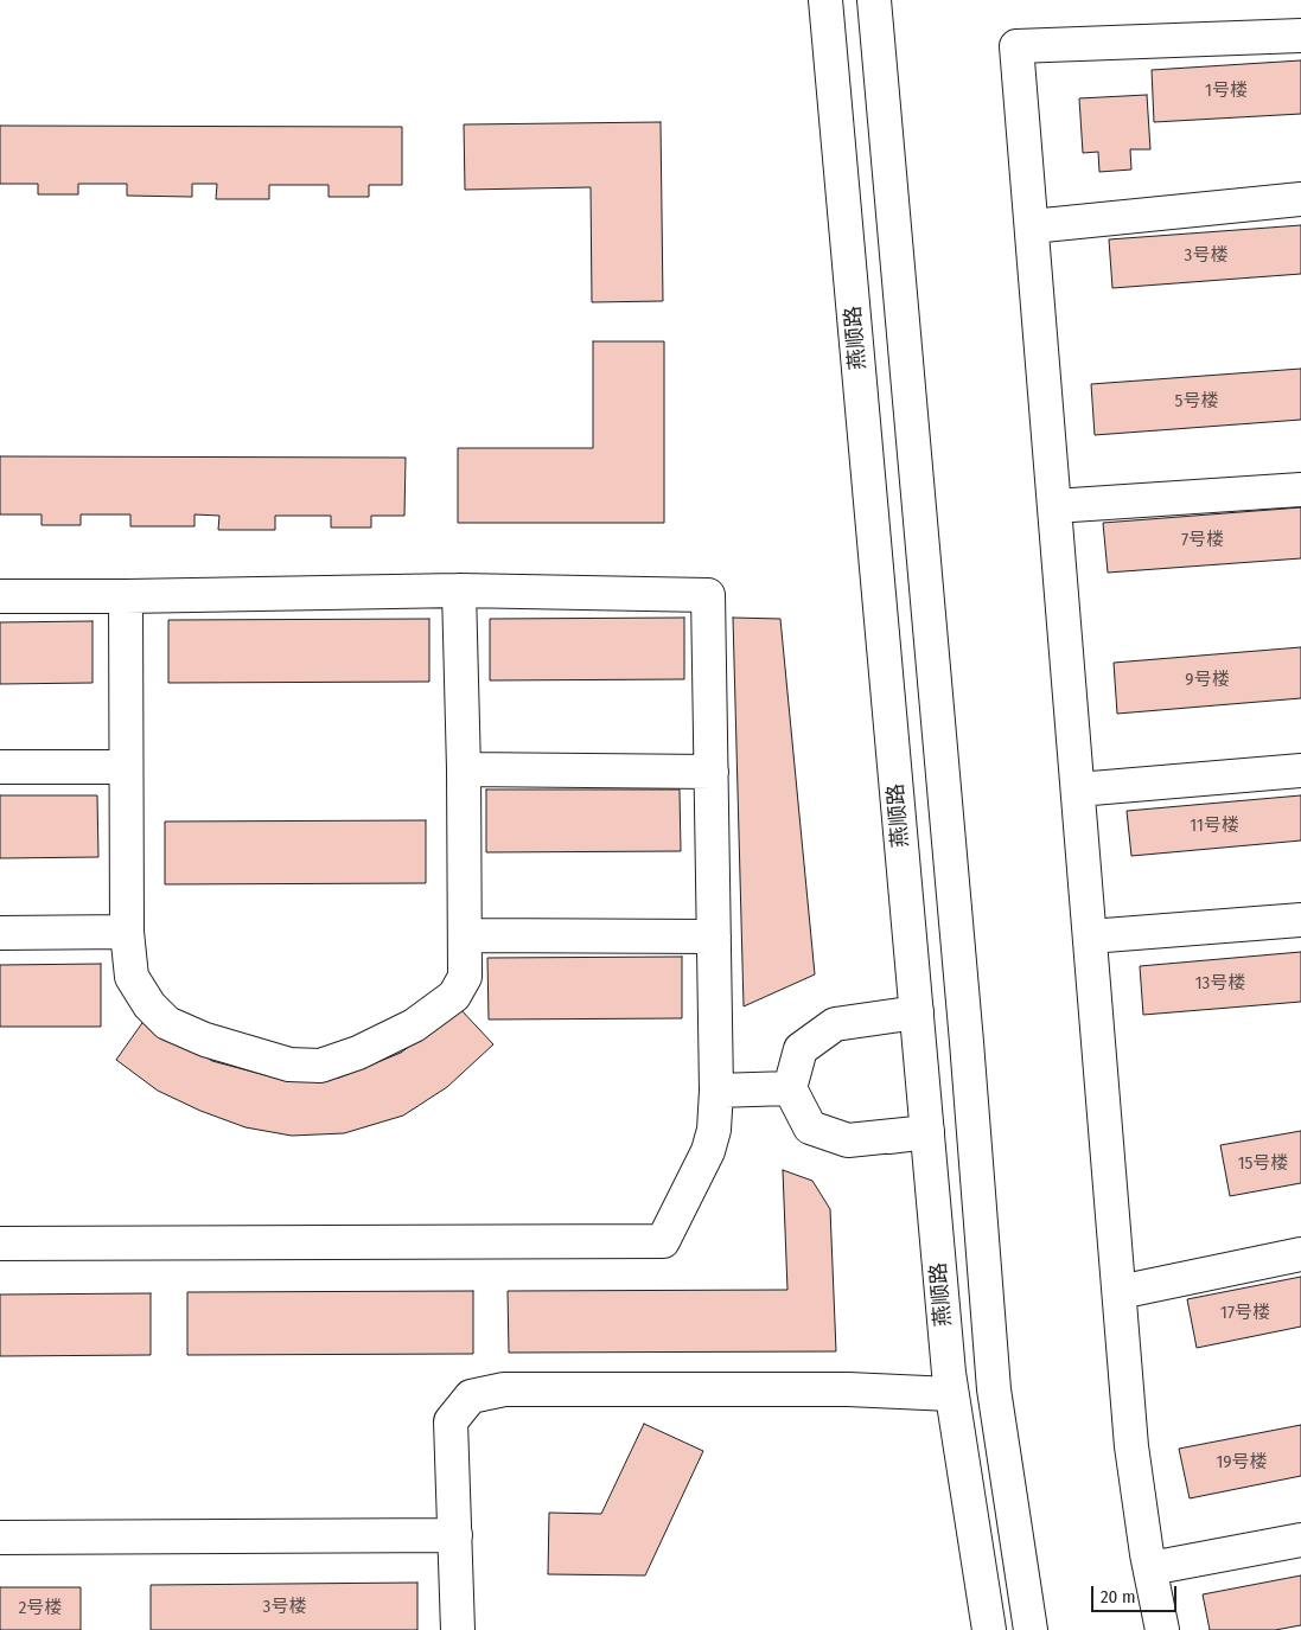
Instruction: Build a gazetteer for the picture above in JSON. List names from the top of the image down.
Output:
{
  "streets": {
    "main road": ["燕顺路"]
  },
  "house_numbers": [
    "1号楼",
    "3号楼",
    "5号楼",
    "7号楼",
    "9号楼",
    "11号楼",
    "13号楼",
    "15号楼",
    "17号楼",
    "19号楼",
    "3号楼",
    "2号楼"
  ],
  "scale_bar": "20 m"
}
